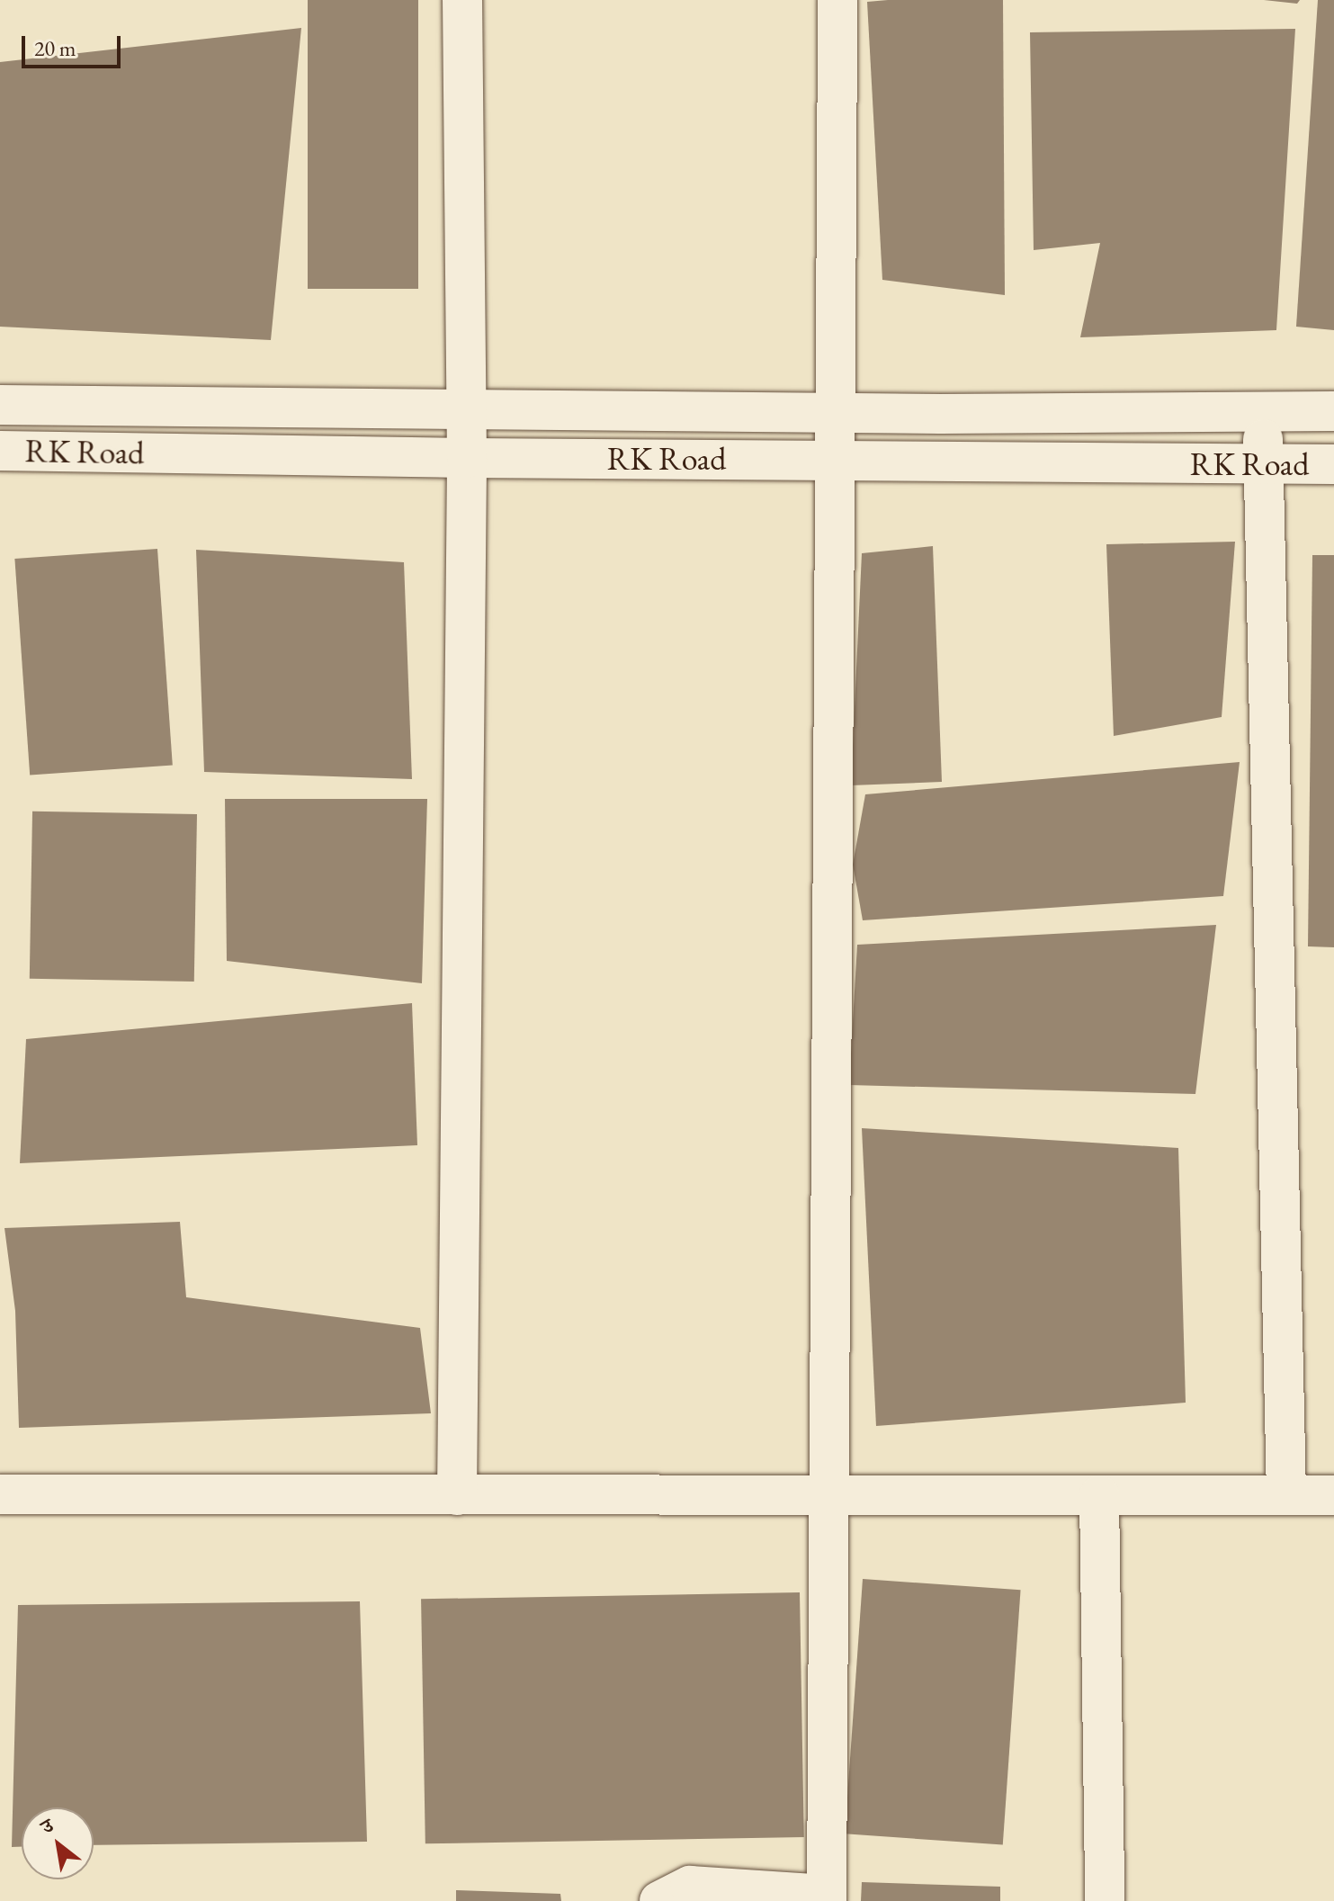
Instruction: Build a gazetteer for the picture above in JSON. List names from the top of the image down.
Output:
{
  "streets": {
    "street": ["RK Road"]
  },
  "scale_bar": "20 m",
  "north": "top left"
}
